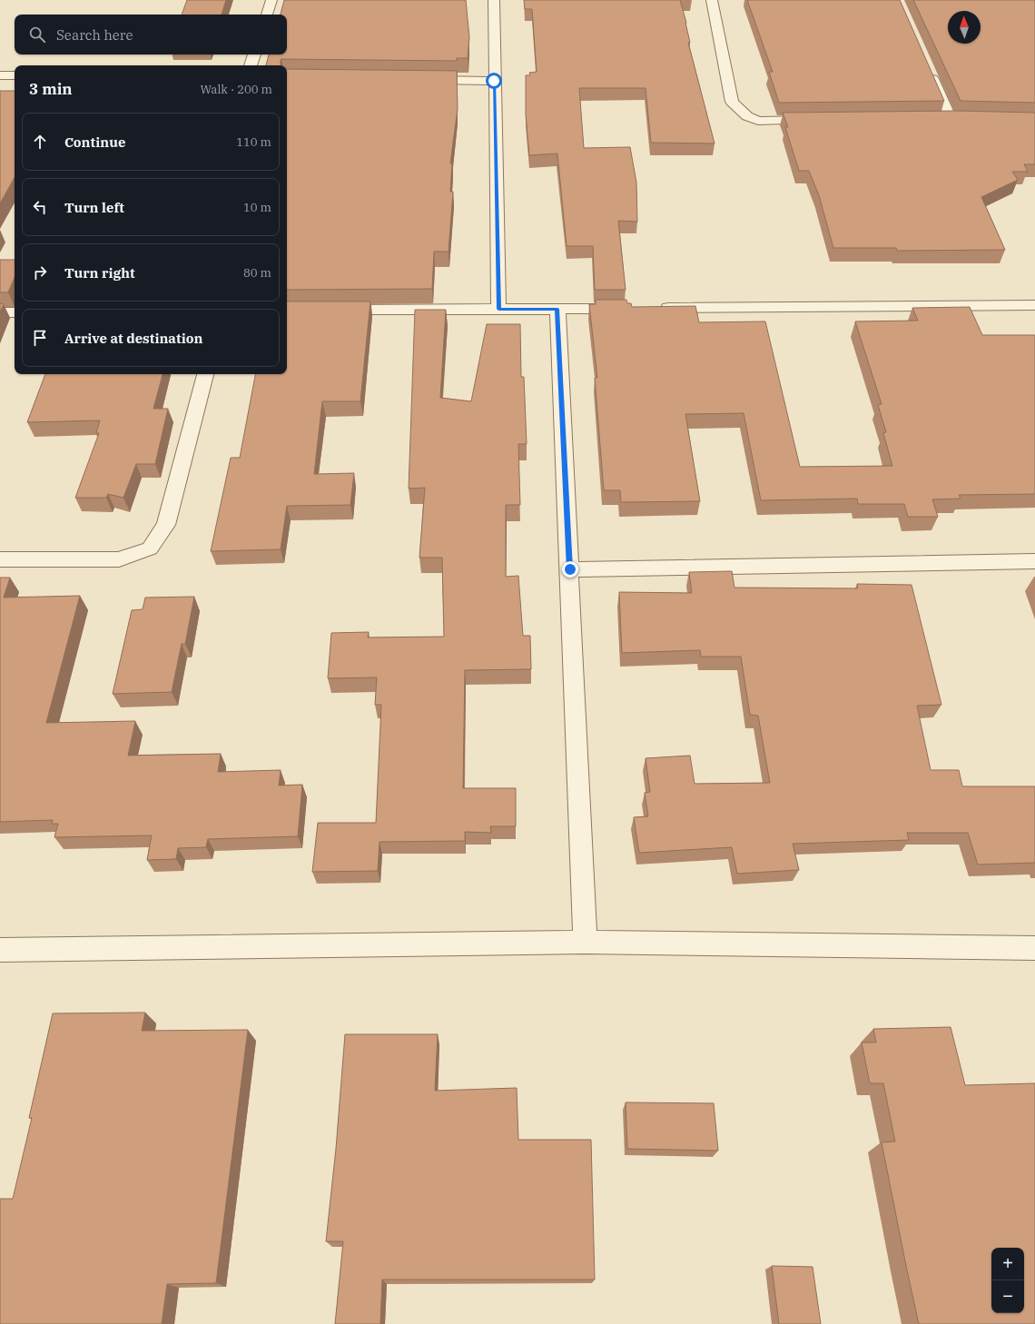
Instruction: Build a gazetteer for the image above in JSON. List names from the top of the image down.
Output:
{
  "north": "top",
  "page": {
    "search": "Search here",
    "heading": ["3 min", "Walk · 200 m"],
    "list": [
      ["Continue", "110 m"],
      ["Turn left", "10 m"],
      ["Turn right", "80 m"],
      "Arrive at destination"
    ],
    "map_buttons": ["+", "−"]
  }
}
